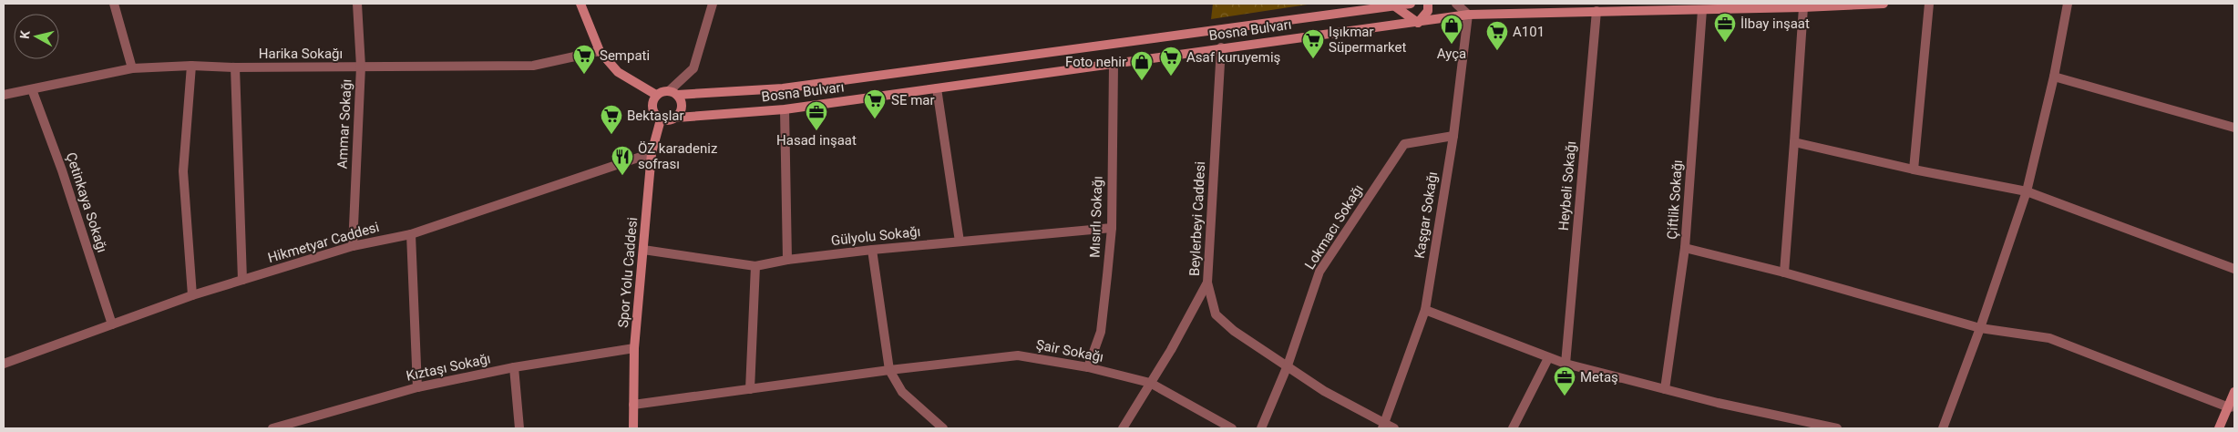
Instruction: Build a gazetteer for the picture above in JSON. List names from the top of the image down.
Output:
{
  "streets": {
    "main road": ["Bosna Bulvarı", "Spor Yolu Caddesi"],
    "street": [
      "Harika Sokağı",
      "Ammar Sokağı",
      "Heybeli Sokağı",
      "Çiftlik Sokağı",
      "Çetinkaya Sokağı",
      "Kaşgar Sokağı",
      "Mısırlı Sokağı",
      "Beylerbeyi Caddesi",
      "Lokmacı Sokağı",
      "Gülyolu Sokağı",
      "Hikmetyar Caddesi",
      "Şair Sokağı",
      "Kıztaşı Sokağı"
    ]
  },
  "crossings": [
    ["Bosna Bulvarı", "Heybeli Sokağı"],
    ["Bosna Bulvarı", "Çiftlik Sokağı"],
    ["Bosna Bulvarı", "Kaşgar Sokağı"],
    ["Bosna Bulvarı", "Mısırlı Sokağı"],
    ["Bosna Bulvarı", "Beylerbeyi Caddesi"],
    ["Bosna Bulvarı", "Spor Yolu Caddesi"],
    ["Harika Sokağı", "Ammar Sokağı"],
    ["Harika Sokağı", "Çetinkaya Sokağı"],
    ["Ammar Sokağı", "Hikmetyar Caddesi"],
    ["Çetinkaya Sokağı", "Hikmetyar Caddesi"],
    ["Kaşgar Sokağı", "Beylerbeyi Caddesi"],
    ["Kaşgar Sokağı", "Lokmacı Sokağı"],
    ["Mısırlı Sokağı", "Gülyolu Sokağı"],
    ["Mısırlı Sokağı", "Şair Sokağı"],
    ["Beylerbeyi Caddesi", "Lokmacı Sokağı"],
    ["Gülyolu Sokağı", "Spor Yolu Caddesi"],
    ["Hikmetyar Caddesi", "Spor Yolu Caddesi"],
    ["Spor Yolu Caddesi", "Şair Sokağı"],
    ["Spor Yolu Caddesi", "Kıztaşı Sokağı"]
  ],
  "places": {
    "office": ["İlbay inşaat", "Hasad inşaat", "Metaş"],
    "shop": ["Ayça", "Foto nehir"],
    "supermarket": [
      "A101",
      "Işıkmar Süpermarket",
      "Sempati",
      "Asaf kuruyemiş",
      "SE mar",
      "Bektaşlar"
    ],
    "restaurant": ["ÖZ karadeniz sofrası"]
  },
  "north": "left"
}
